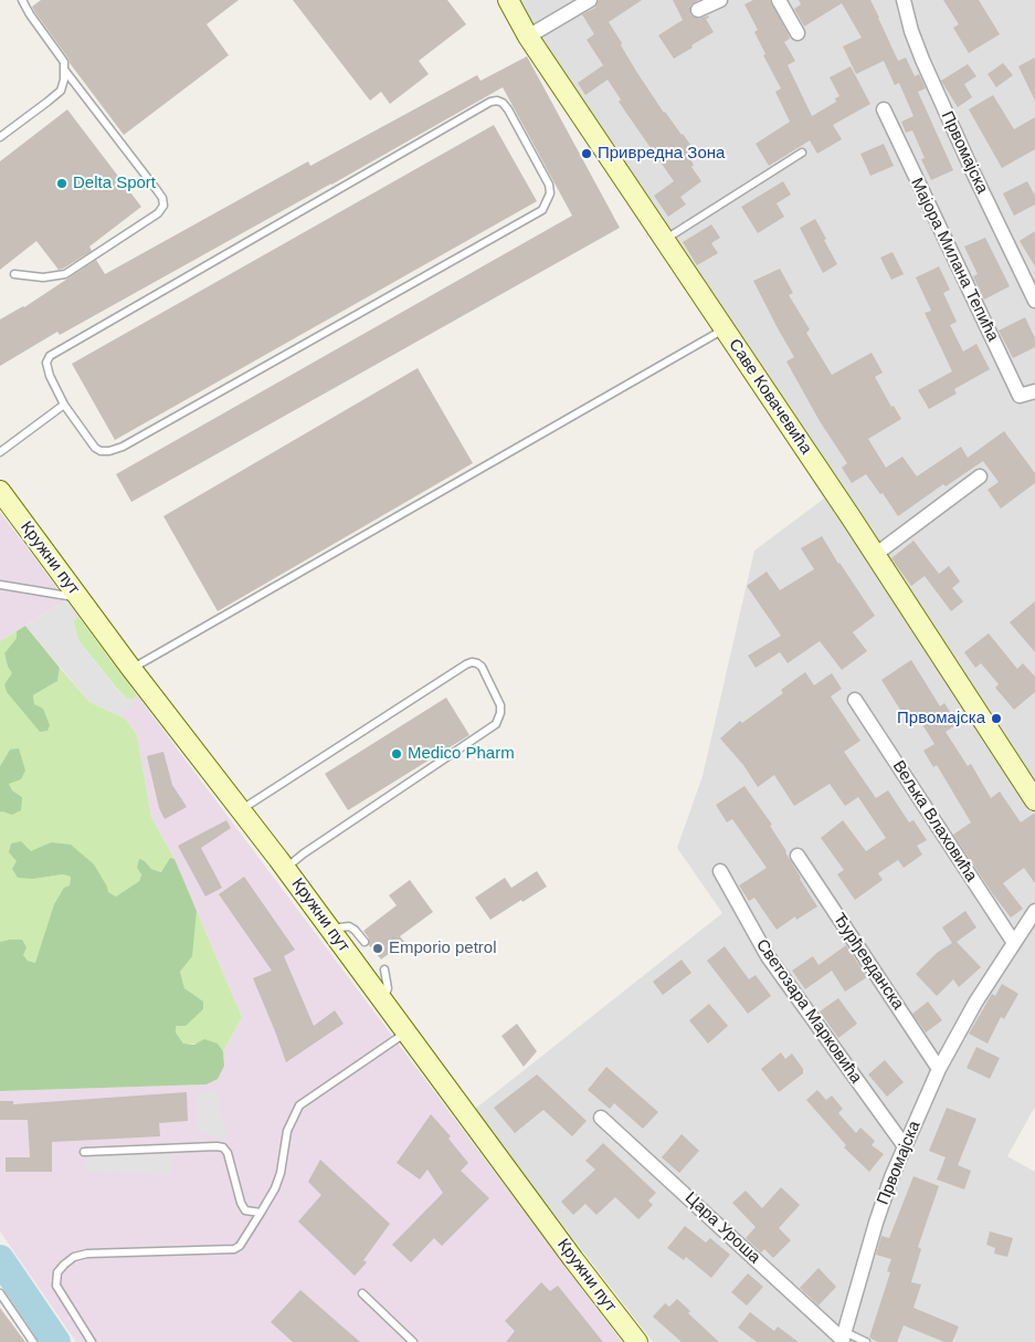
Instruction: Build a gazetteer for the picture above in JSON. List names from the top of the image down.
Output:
{
  "streets": {
    "main road": ["Саве Ковачевића", "Кружни пут"],
    "street": [
      "Првомајска",
      "Мајора Милана Тепића",
      "Вељка Влаховића",
      "Ђурђевданска",
      "Светозара Марковића",
      "Цара Уроша"
    ]
  },
  "crossings": [
    ["Првомајска", "Вељка Влаховића"],
    ["Првомајска", "Ђурђевданска"],
    ["Првомајска", "Светозара Марковића"],
    ["Првомајска", "Цара Уроша"]
  ],
  "places": [
    "Привредна Зона",
    "Delta Sport",
    "Првомајска",
    "Medico Pharm",
    "Emporio petrol"
  ]
}
